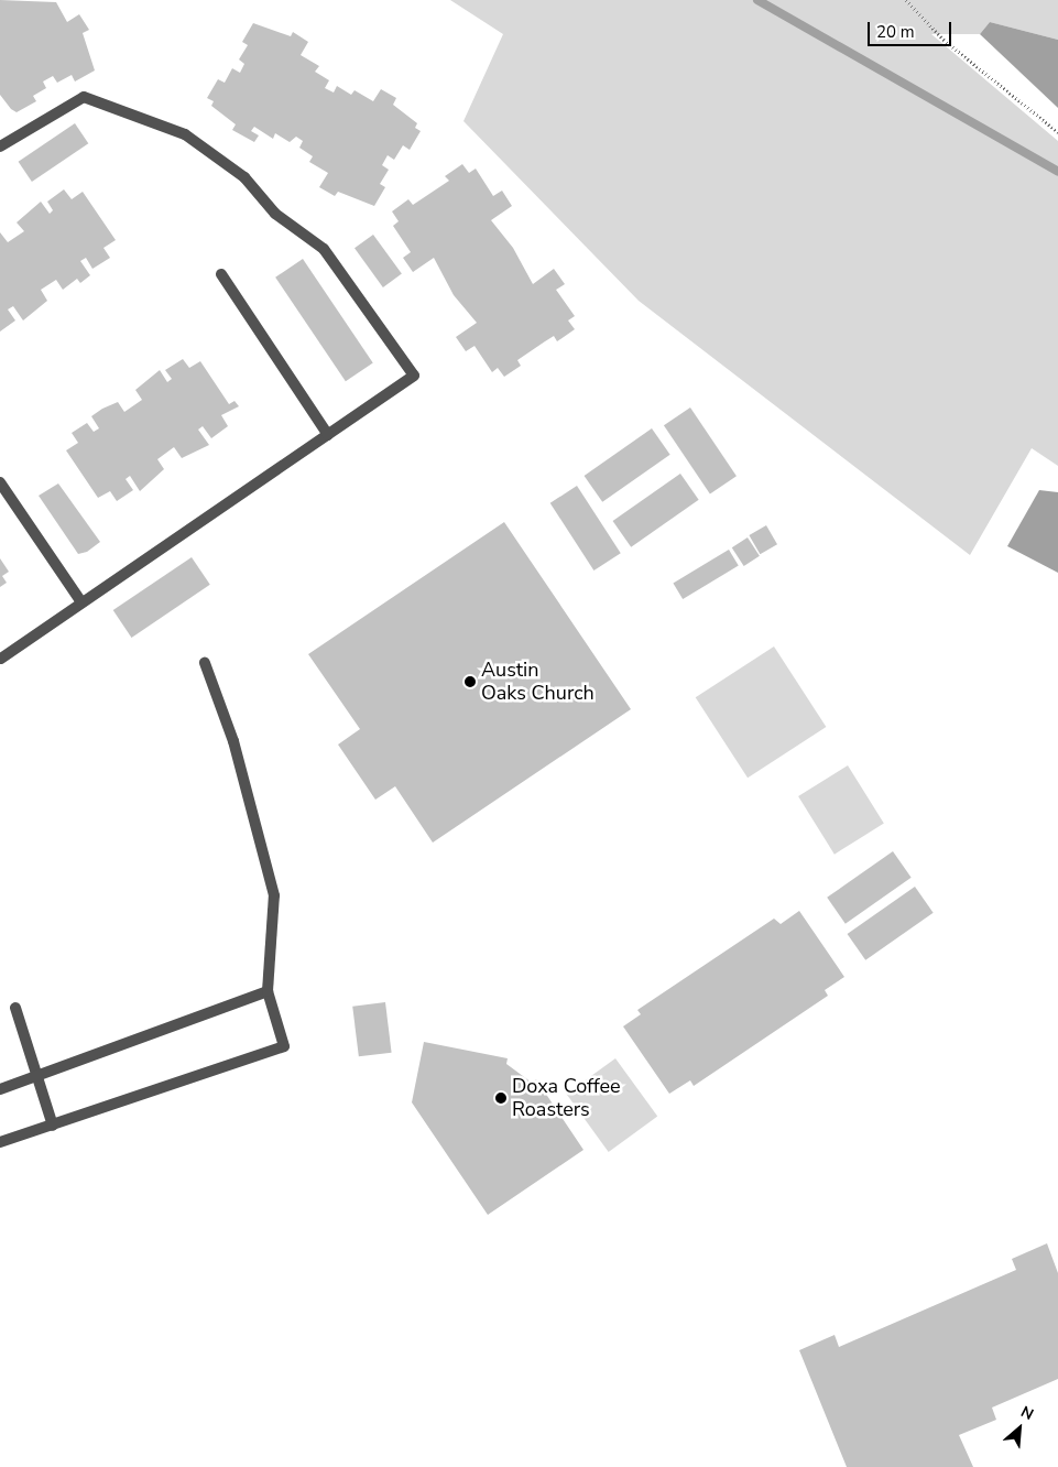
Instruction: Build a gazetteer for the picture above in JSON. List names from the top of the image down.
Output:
{
  "places": ["Austin Oaks Church", "Doxa Coffee Roasters"],
  "scale_bar": "20 m",
  "north": "top right"
}
